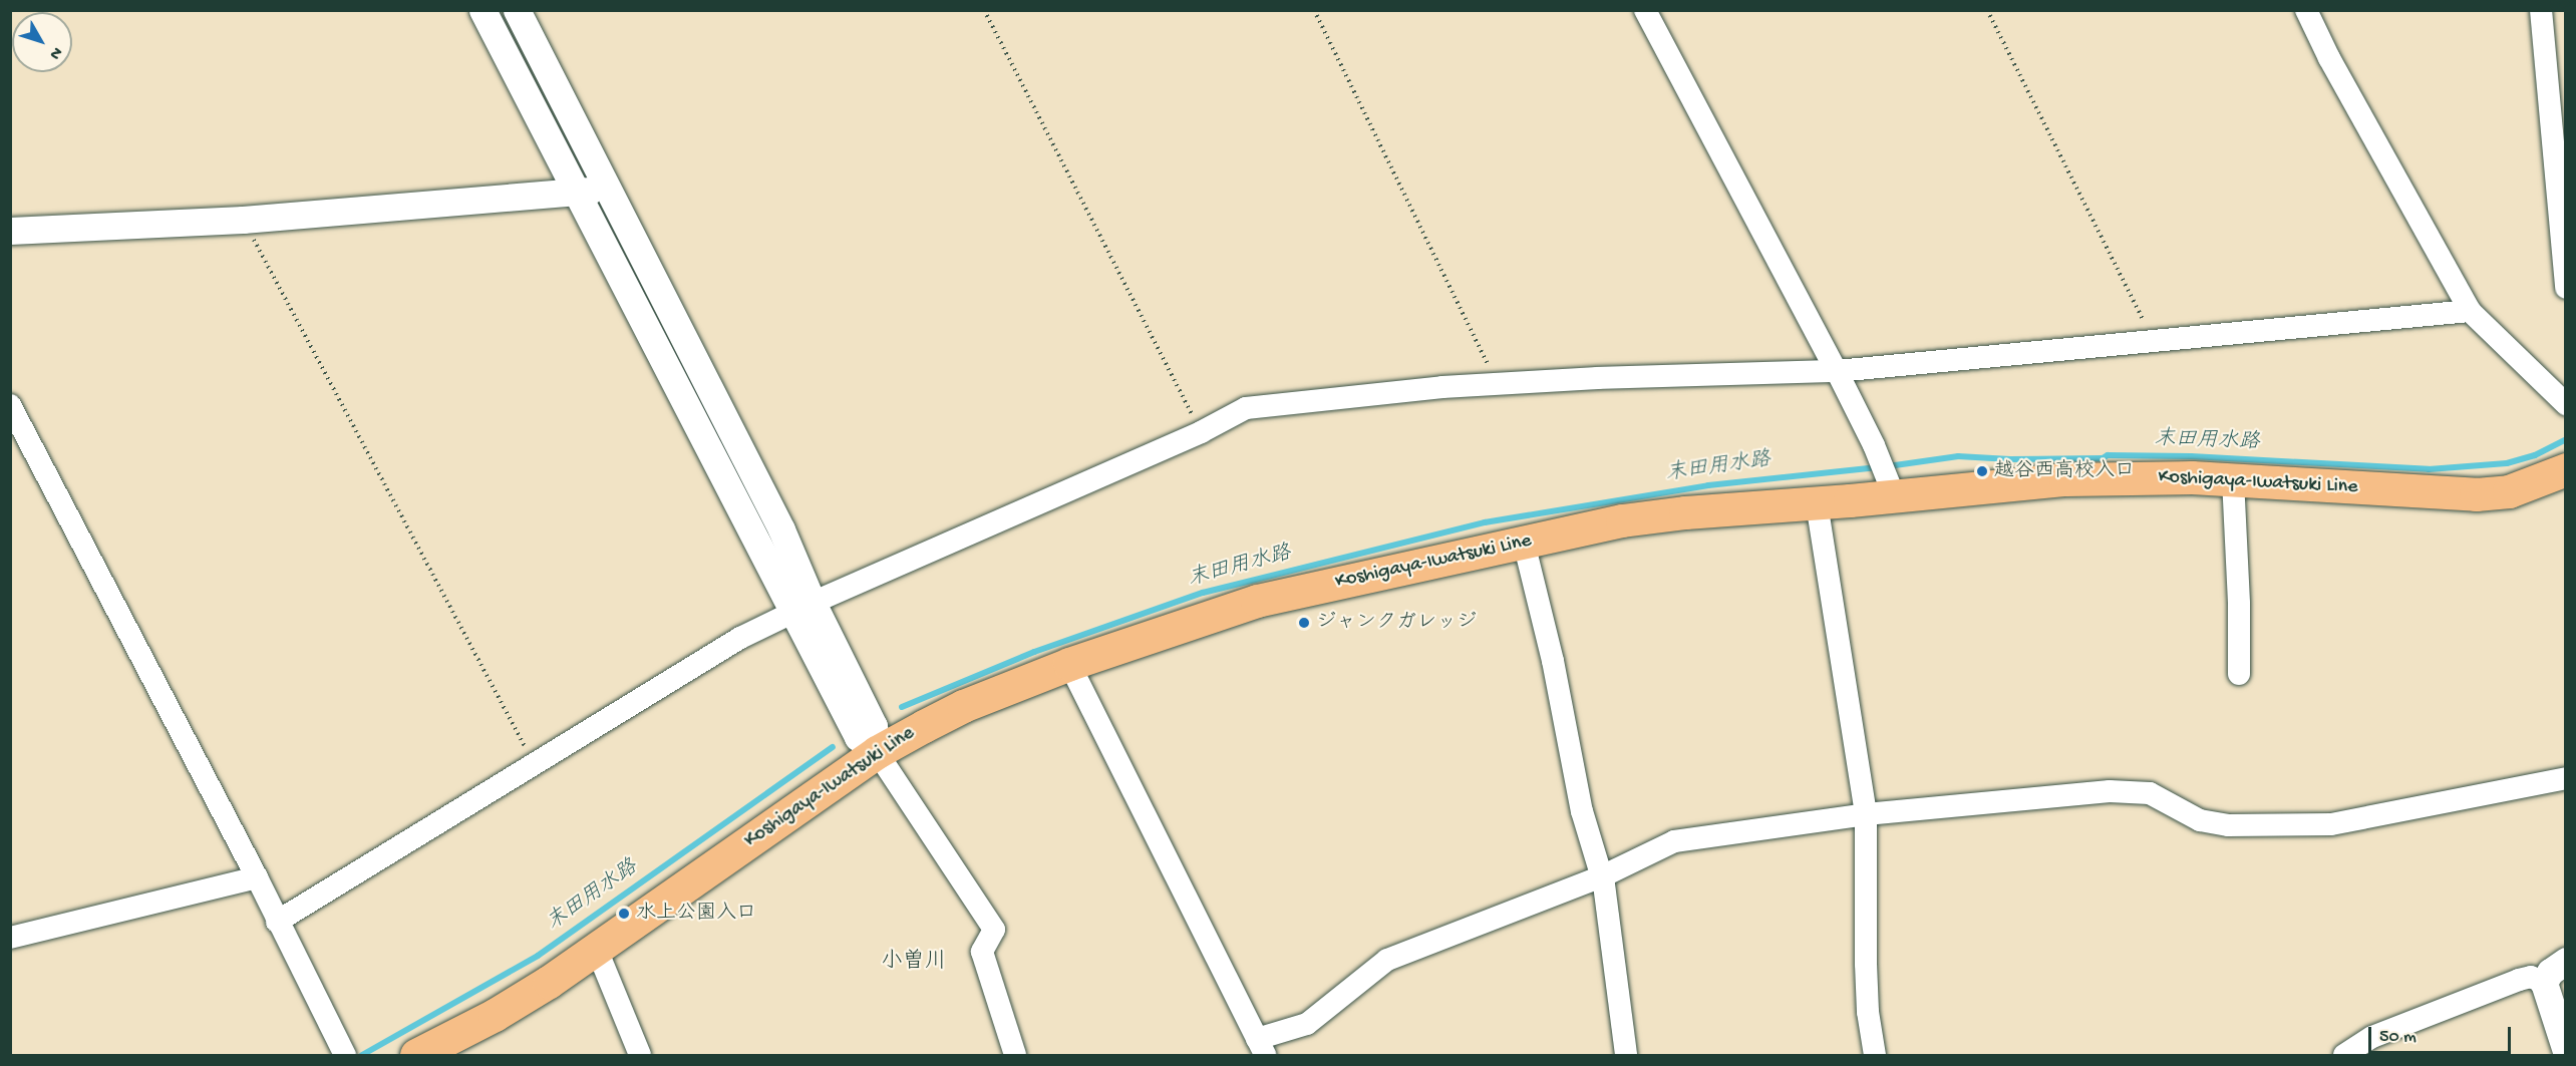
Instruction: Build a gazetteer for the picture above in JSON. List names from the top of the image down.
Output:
{
  "streets": {
    "main road": ["Koshigaya-Iwatsuki Line"]
  },
  "districts": ["小曽川"],
  "water": ["末田用水路"],
  "places": ["越谷西高校入口", "ジャンクガレッジ", "水上公園入口"],
  "scale_bar": "50 m",
  "north": "bottom right"
}
